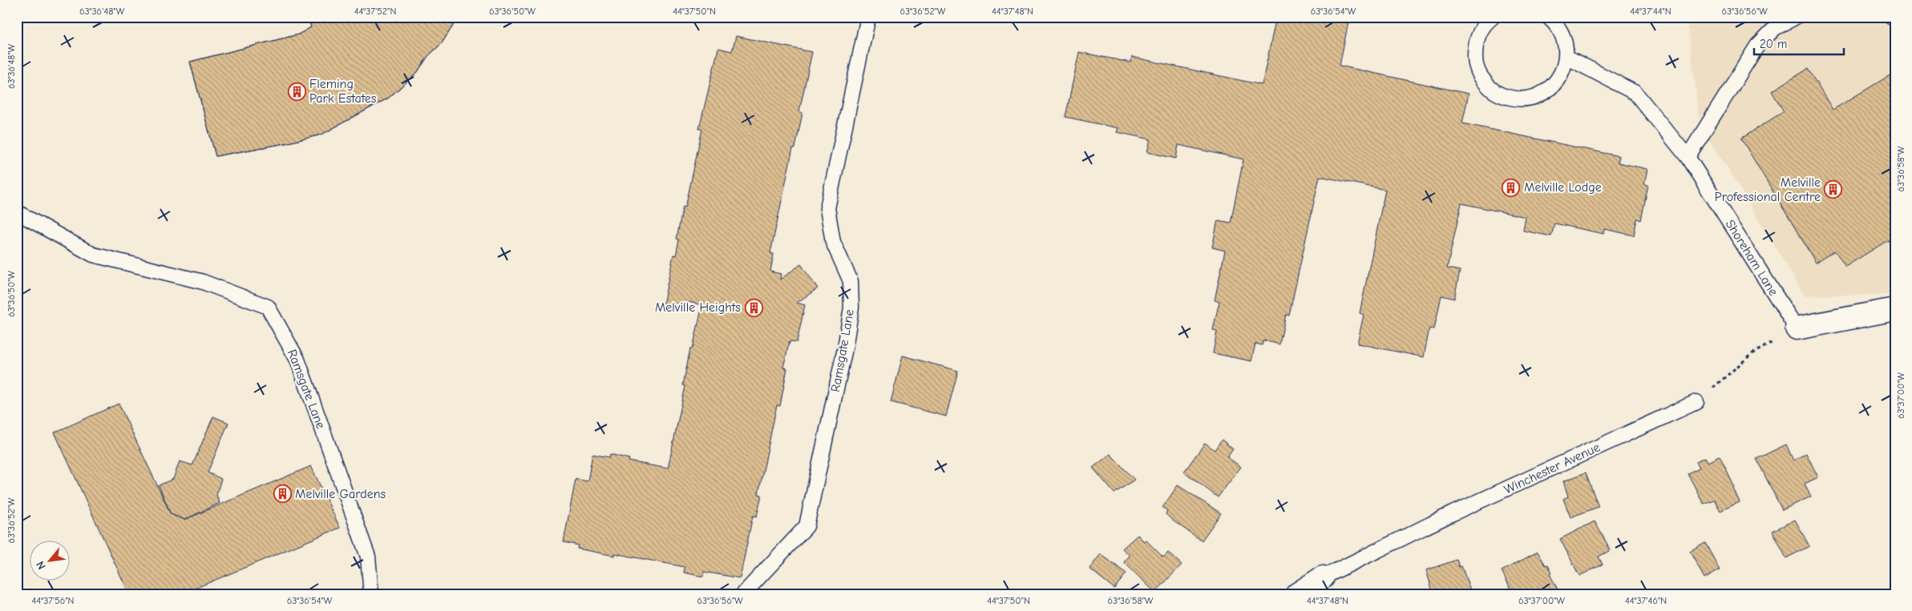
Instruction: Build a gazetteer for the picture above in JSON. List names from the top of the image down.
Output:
{
  "streets": {
    "street": ["Winchester Avenue"],
    "lane": ["Shoreham Lane", "Ramsgate Lane"]
  },
  "places": {
    "building": [
      "Fleming Park Estates",
      "Melville Lodge",
      "Melville Professional Centre",
      "Melville Heights",
      "Melville Gardens"
    ]
  },
  "scale_bar": "20 m",
  "north": "bottom left",
  "coordinates": [
    "63°36'48\"W",
    "44°37'52\"N",
    "63°36'50\"W",
    "44°37'50\"N",
    "63°36'52\"W",
    "44°37'48\"N",
    "63°36'54\"W",
    "44°37'44\"N",
    "63°36'56\"W",
    "63°36'58\"W",
    "63°37'00\"W",
    "44°37'56\"N",
    "44°37'46\"N"
  ]
}
